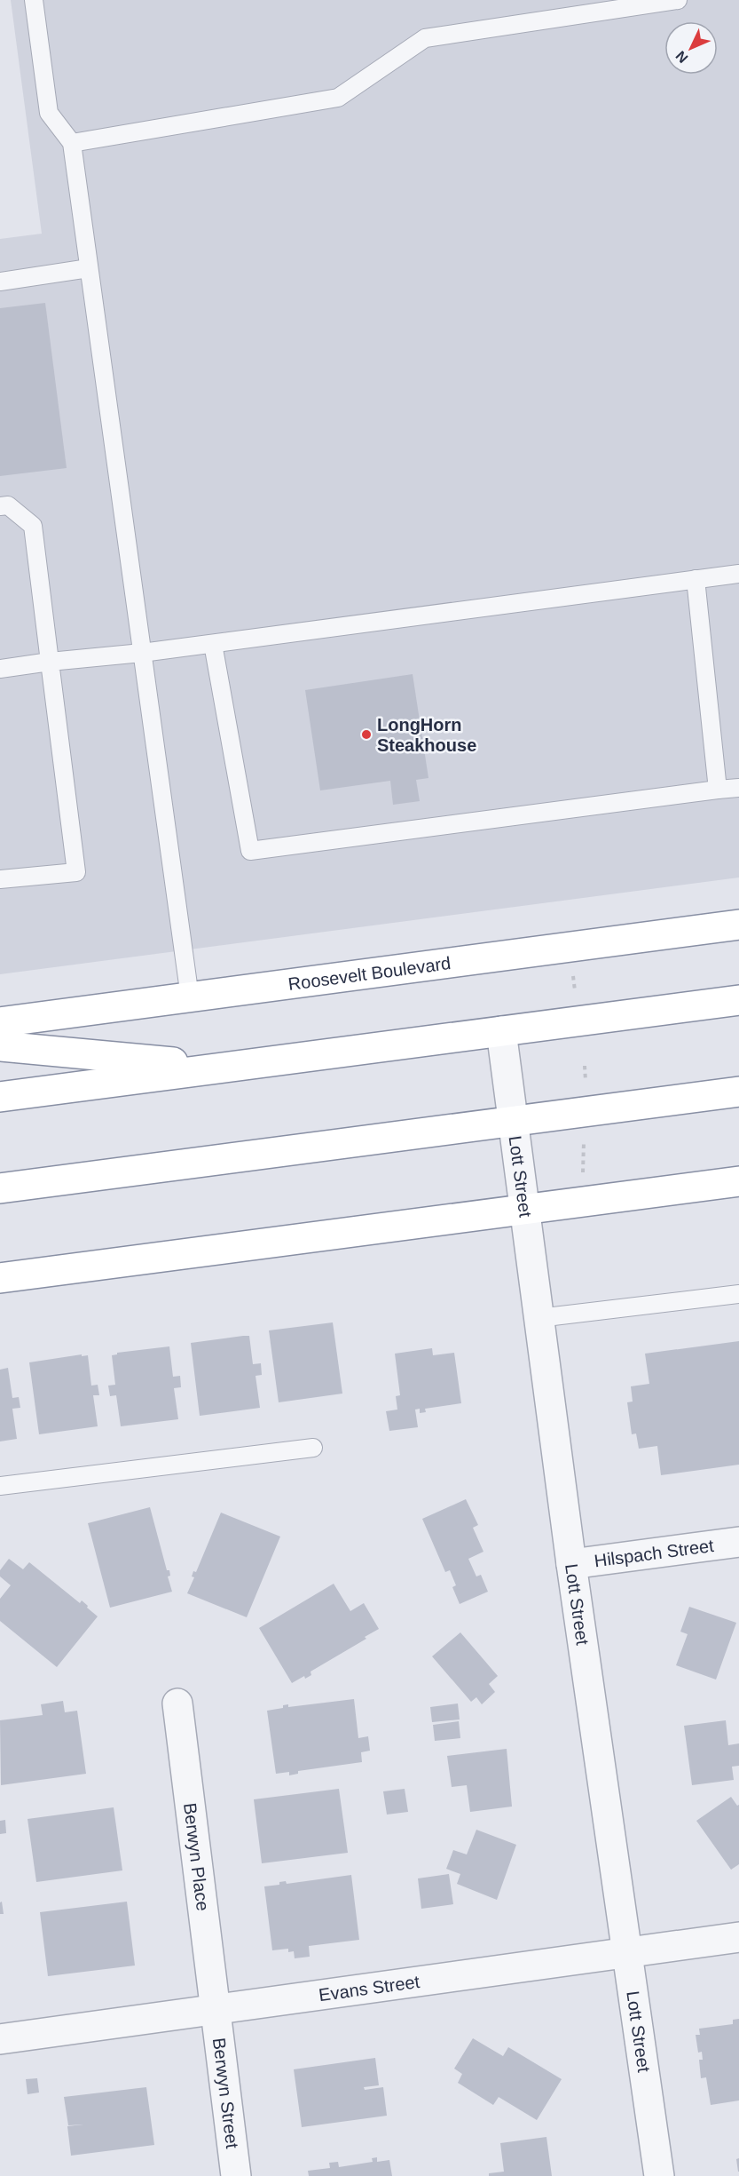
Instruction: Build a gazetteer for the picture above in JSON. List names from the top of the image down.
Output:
{
  "streets": {
    "highway": ["Roosevelt Boulevard"],
    "street": [
      "Lott Street",
      "Hilspach Street",
      "Berwyn Place",
      "Evans Street",
      "Berwyn Street"
    ]
  },
  "crossings": [
    ["Lott Street", "Hilspach Street"],
    ["Lott Street", "Evans Street"],
    ["Berwyn Place", "Evans Street"],
    ["Berwyn Place", "Berwyn Street"],
    ["Evans Street", "Berwyn Street"]
  ],
  "places": ["LongHorn Steakhouse"],
  "north": "bottom left"
}
